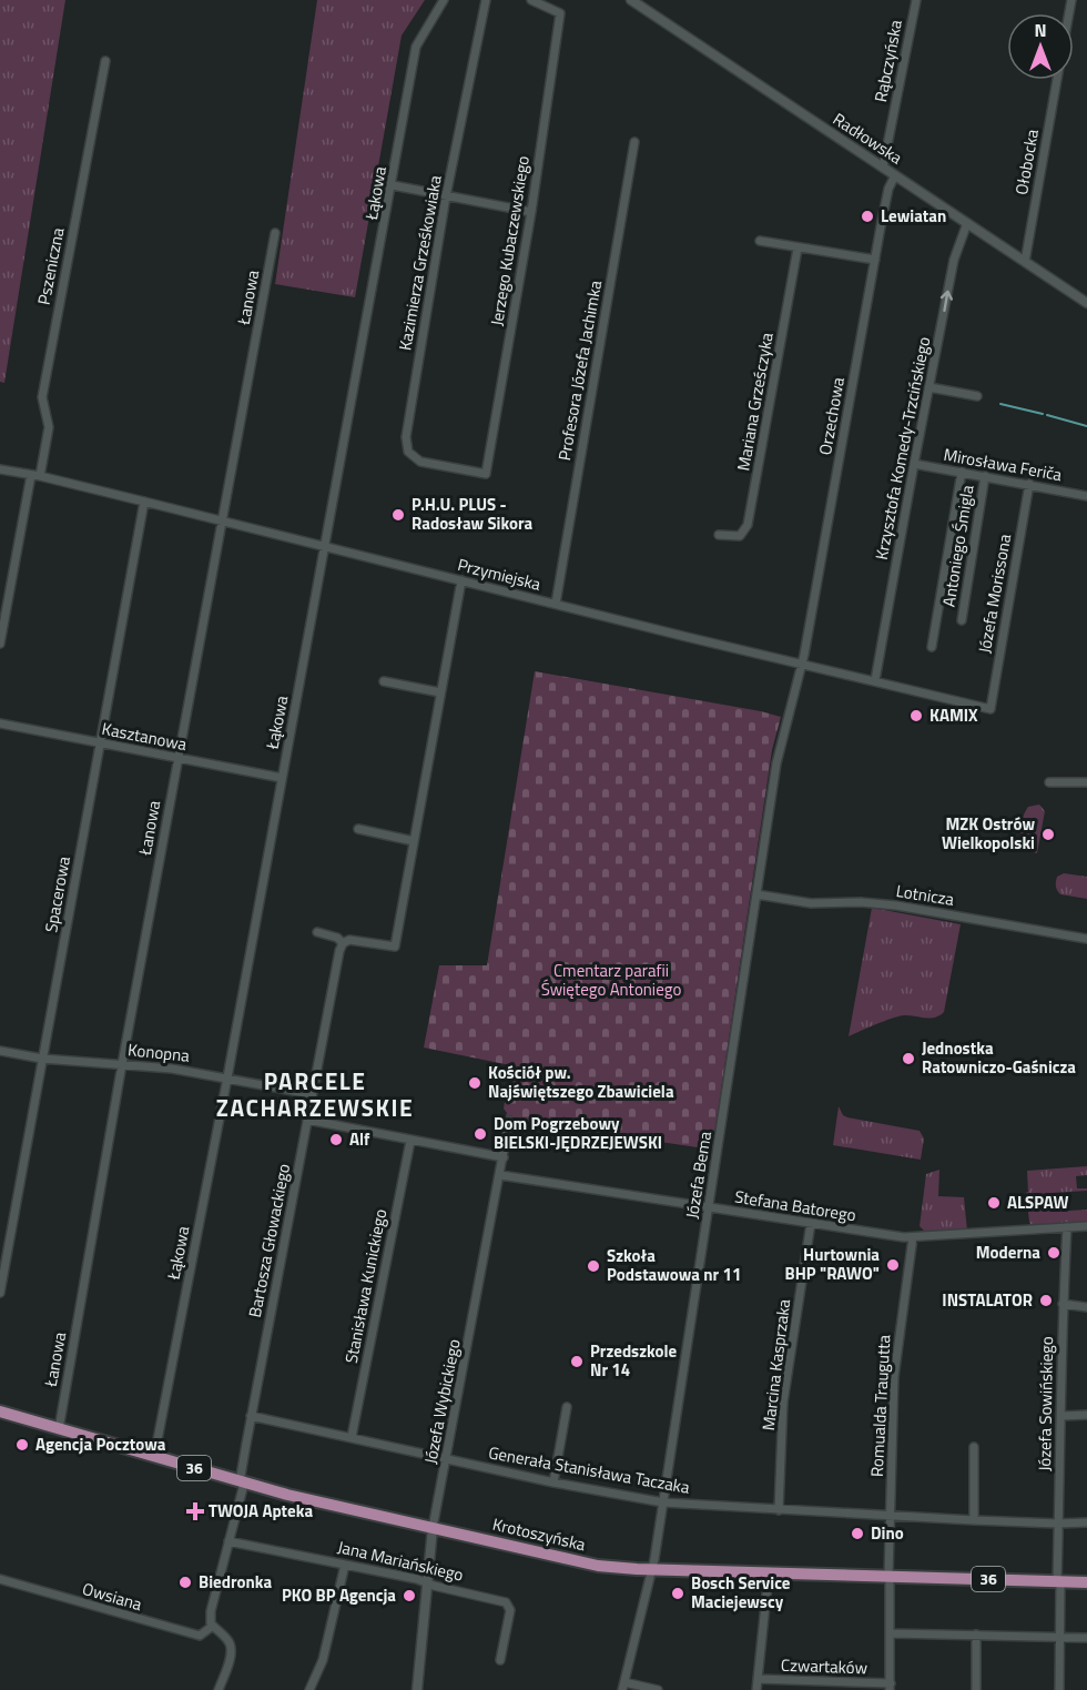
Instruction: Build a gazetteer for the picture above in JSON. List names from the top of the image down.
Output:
{
  "streets": {
    "main road": ["36", "Krotoszyńska"],
    "street": [
      "Rąbczyńska",
      "Radłowska",
      "Ołobocka",
      "Łąkowa",
      "Jerzego Kubaczewskiego",
      "Kazimierza Grześkowiaka",
      "Pszeniczna",
      "Łanowa",
      "Profesora Józefa Jachimka",
      "Mariana Grześczyka",
      "Orzechowa",
      "Krzysztofa Komedy-Trzcińskiego",
      "Mirosława Feriča",
      "Antoniego Śmigla",
      "Przymiejska",
      "Józefa Morissona",
      "Kasztanowa",
      "Spacerowa",
      "Lotnicza",
      "Konopna",
      "Józefa Bema",
      "Stefana Batorego",
      "Bartosza Głowackiego",
      "Stanisława Kunickiego",
      "Marcina Kasprzaka",
      "Józefa Wybickiego",
      "Józefa Sowińskiego",
      "Romualda Traugutta",
      "Generała Stanisława Taczaka",
      "Jana Mariańskiego",
      "Owsiana",
      "Czwartaków"
    ]
  },
  "crossings": [
    ["Rąbczyńska", "Radłowska"],
    ["Radłowska", "Ołobocka"],
    ["Radłowska", "Orzechowa"],
    ["Radłowska", "Krzysztofa Komedy-Trzcińskiego"],
    ["Łąkowa", "Przymiejska"],
    ["Łąkowa", "Kasztanowa"],
    ["Łąkowa", "Konopna"],
    ["Łąkowa", "Krotoszyńska"],
    ["Jerzego Kubaczewskiego", "Kazimierza Grześkowiaka"],
    ["Pszeniczna", "Przymiejska"],
    ["Łanowa", "Przymiejska"],
    ["Łanowa", "Kasztanowa"],
    ["Łanowa", "Konopna"],
    ["Łanowa", "Krotoszyńska"],
    ["Profesora Józefa Jachimka", "Przymiejska"],
    ["Orzechowa", "Przymiejska"],
    ["Orzechowa", "Józefa Bema"],
    ["Krzysztofa Komedy-Trzcińskiego", "Mirosława Feriča"],
    ["Krzysztofa Komedy-Trzcińskiego", "Przymiejska"],
    ["Mirosława Feriča", "Antoniego Śmigla"],
    ["Mirosława Feriča", "Józefa Morissona"],
    ["Przymiejska", "Józefa Morissona"],
    ["Przymiejska", "Spacerowa"],
    ["Przymiejska", "Józefa Bema"],
    ["Kasztanowa", "Spacerowa"],
    ["Spacerowa", "Konopna"],
    ["Lotnicza", "Józefa Bema"],
    ["Konopna", "Bartosza Głowackiego"],
    ["Józefa Bema", "Stefana Batorego"],
    ["Józefa Bema", "Generała Stanisława Taczaka"],
    ["Józefa Bema", "Krotoszyńska"],
    ["Stefana Batorego", "Marcina Kasprzaka"],
    ["Stefana Batorego", "Józefa Wybickiego"],
    ["Stefana Batorego", "Józefa Sowińskiego"],
    ["Stefana Batorego", "Romualda Traugutta"],
    ["Bartosza Głowackiego", "Generała Stanisława Taczaka"],
    ["Bartosza Głowackiego", "Krotoszyńska"],
    ["Bartosza Głowackiego", "Jana Mariańskiego"],
    ["Bartosza Głowackiego", "Owsiana"],
    ["Stanisława Kunickiego", "Generała Stanisława Taczaka"],
    ["Marcina Kasprzaka", "Generała Stanisława Taczaka"],
    ["Józefa Wybickiego", "Generała Stanisława Taczaka"],
    ["Józefa Wybickiego", "Krotoszyńska"],
    ["Józefa Wybickiego", "Jana Mariańskiego"],
    ["Józefa Sowińskiego", "Generała Stanisława Taczaka"],
    ["Józefa Sowińskiego", "Krotoszyńska"],
    ["Romualda Traugutta", "Generała Stanisława Taczaka"],
    ["Romualda Traugutta", "Krotoszyńska"],
    ["Romualda Traugutta", "Czwartaków"]
  ],
  "one_way": ["Krzysztofa Komedy-Trzcińskiego"],
  "districts": ["PARCELE ZACHARZEWSKIE"],
  "parks": ["Cmentarz parafii Świętego Antoniego"],
  "places": {
    "other": [
      "Lewiatan",
      "P.H.U. PLUS - Radosław Sikora",
      "KAMIX",
      "MZK Ostrów Wielkopolski",
      "Jednostka Ratowniczo-Gaśnicza",
      "Kościół pw. Najświętszego Zbawiciela",
      "Dom Pogrzebowy BIELSKI-JĘDRZEJEWSKI",
      "Alf",
      "ALSPAW",
      "Moderna",
      "Hurtownia BHP \"RAWO\"",
      "Szkoła Podstawowa nr 11",
      "INSTALATOR",
      "Przedszkole Nr 14",
      "Agencja Pocztowa",
      "Dino",
      "Biedronka",
      "Bosch Service Maciejewscy",
      "PKO BP Agencja"
    ],
    "health": ["TWOJA Apteka"]
  },
  "north": "top"
}
